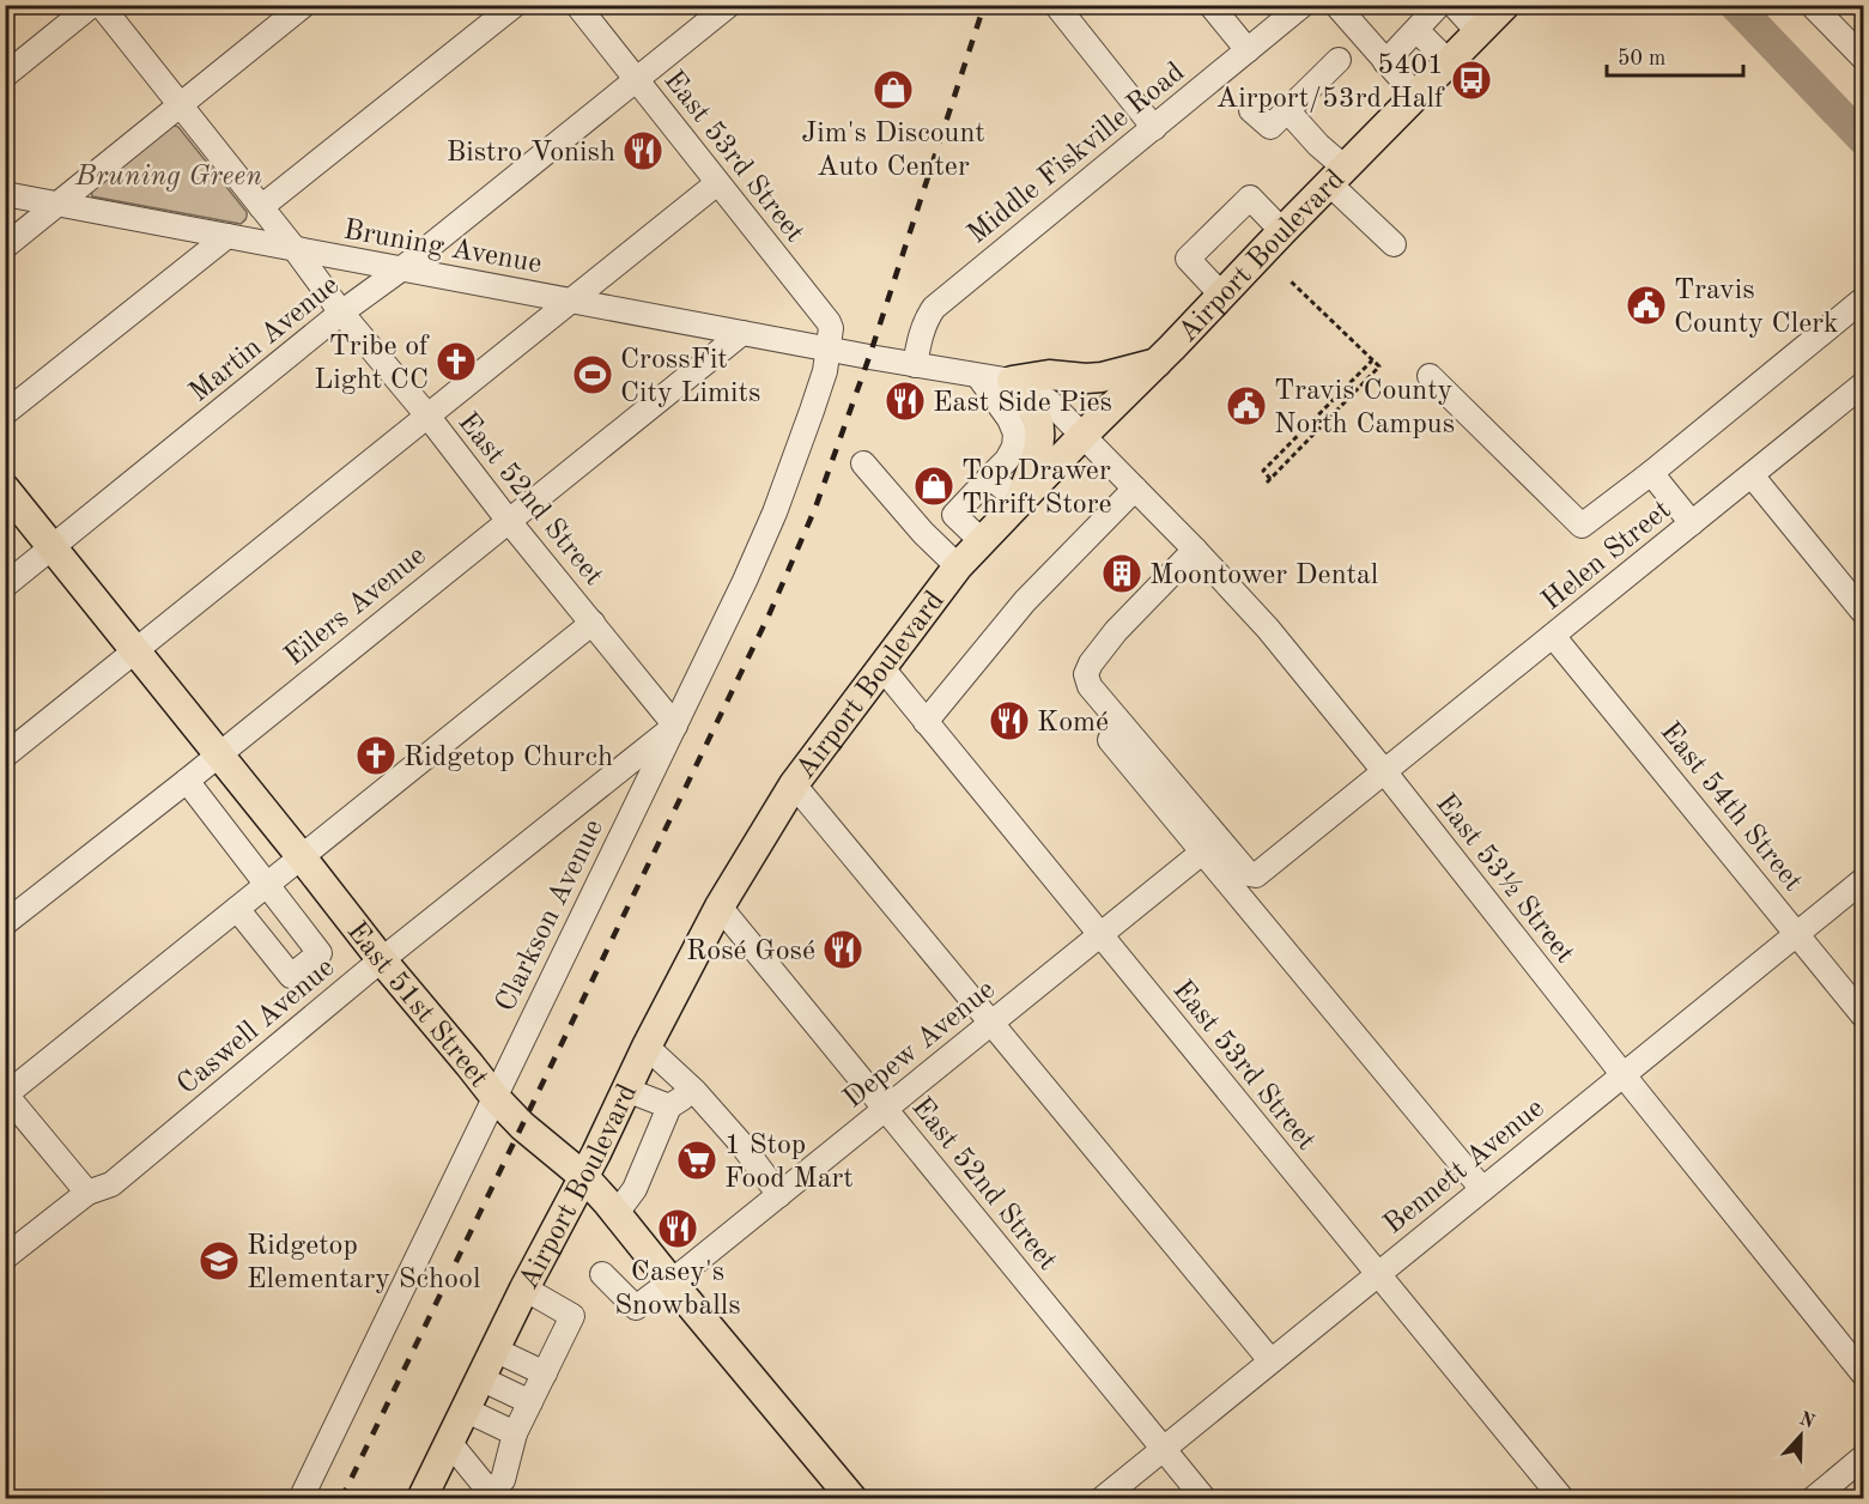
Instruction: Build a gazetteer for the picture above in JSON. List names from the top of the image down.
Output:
{
  "streets": {
    "main road": ["Airport Boulevard", "East 51st Street"],
    "street": [
      "Middle Fiskville Road",
      "East 53rd Street",
      "Bruning Avenue",
      "Martin Avenue",
      "East 52nd Street",
      "Helen Street",
      "Eilers Avenue",
      "East 54th Street",
      "East 53½ Street",
      "Clarkson Avenue",
      "Caswell Avenue",
      "Depew Avenue",
      "Bennett Avenue"
    ]
  },
  "crossings": [
    ["Middle Fiskville Road", "Bruning Avenue"],
    ["East 53rd Street", "Bruning Avenue"],
    ["East 53rd Street", "Airport Boulevard"],
    ["East 53rd Street", "Martin Avenue"],
    ["East 53rd Street", "Clarkson Avenue"],
    ["East 53rd Street", "Depew Avenue"],
    ["East 53rd Street", "Bennett Avenue"],
    ["Bruning Avenue", "Martin Avenue"],
    ["Bruning Avenue", "East 52nd Street"],
    ["Bruning Avenue", "Eilers Avenue"],
    ["Bruning Avenue", "Clarkson Avenue"],
    ["Airport Boulevard", "East 52nd Street"],
    ["Airport Boulevard", "East 53½ Street"],
    ["Airport Boulevard", "East 51st Street"],
    ["Martin Avenue", "East 52nd Street"],
    ["Martin Avenue", "East 51st Street"],
    ["East 52nd Street", "Eilers Avenue"],
    ["East 52nd Street", "Clarkson Avenue"],
    ["East 52nd Street", "Caswell Avenue"],
    ["East 52nd Street", "Depew Avenue"],
    ["East 52nd Street", "Bennett Avenue"],
    ["Helen Street", "East 54th Street"],
    ["Helen Street", "East 53½ Street"],
    ["Eilers Avenue", "East 51st Street"],
    ["East 54th Street", "Bennett Avenue"],
    ["East 53½ Street", "Bennett Avenue"],
    ["Clarkson Avenue", "East 51st Street"],
    ["Clarkson Avenue", "Caswell Avenue"],
    ["East 51st Street", "Caswell Avenue"],
    ["East 51st Street", "Depew Avenue"]
  ],
  "parks": ["Bruning Green"],
  "places": {
    "bus stop": ["5401 Airport/53rd Half"],
    "shop": ["Jim's Discount Auto Center", "Top Drawer Thrift Store"],
    "restaurant": [
      "Bistro Vonish",
      "East Side Pies",
      "Komé",
      "Rosé Gosé",
      "Casey's Snowballs"
    ],
    "public building": ["Travis County Clerk", "Travis County North Campus"],
    "church": ["Tribe of Light CC", "Ridgetop Church"],
    "sports": ["CrossFit City Limits"],
    "building": ["Moontower Dental"],
    "supermarket": ["1 Stop Food Mart"],
    "school or university": ["Ridgetop Elementary School"]
  },
  "scale_bar": "50 m",
  "north": "top"
}
